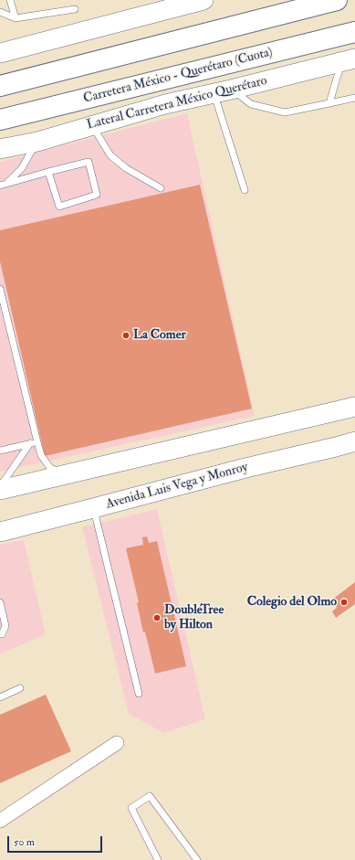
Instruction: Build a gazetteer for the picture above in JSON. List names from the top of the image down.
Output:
{
  "streets": {
    "highway": ["Carretera México - Querétaro (Cuota)"],
    "main road": ["Lateral Carretera México Querétaro", "Avenida Luis Vega y Monroy"]
  },
  "places": ["La Comer", "Colegio del Olmo", "DoubleTree by Hilton"],
  "scale_bar": "50 m"
}
